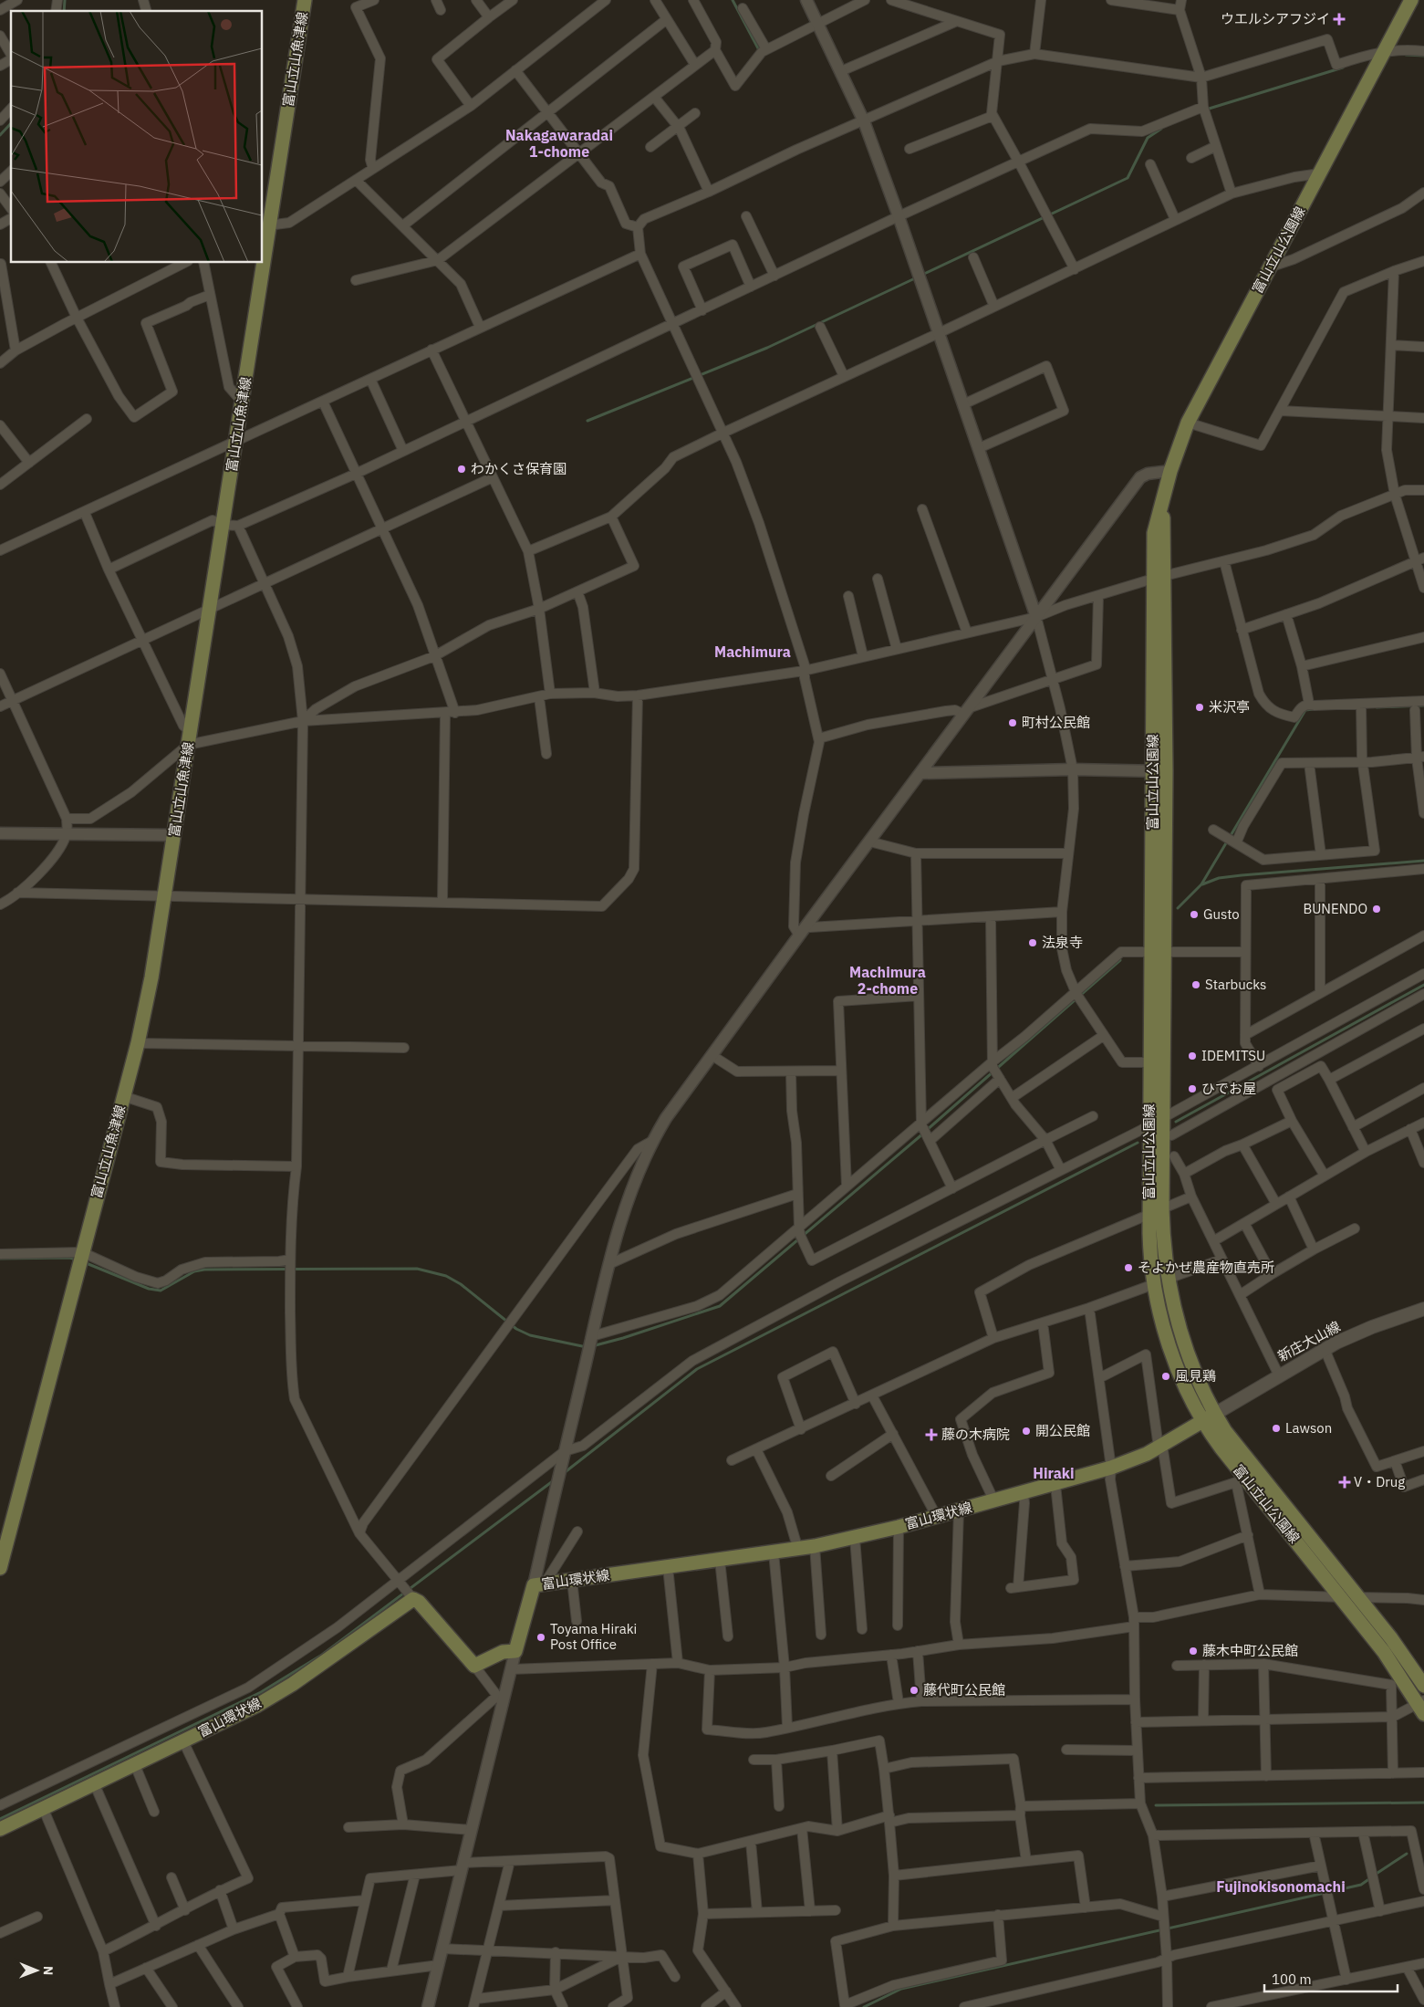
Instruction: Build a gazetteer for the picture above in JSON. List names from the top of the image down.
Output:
{
  "streets": {
    "main road": [
      "富山立山魚津線",
      "富山立山公園線",
      "新庄大山線",
      "富山環状線"
    ]
  },
  "crossings": [
    ["富山立山公園線", "新庄大山線"],
    ["富山立山公園線", "富山環状線"],
    ["新庄大山線", "富山環状線"]
  ],
  "districts": [
    "Nakagawaradai 1-chome",
    "Machimura",
    "Machimura 2-chome",
    "Hiraki",
    "Fujinokisonomachi"
  ],
  "places": {
    "health": ["ウエルシアフジイ", "藤の木病院", "V・Drug"],
    "other": [
      "わかくさ保育園",
      "米沢亭",
      "町村公民館",
      "BUNENDO",
      "Gusto",
      "法泉寺",
      "Starbucks",
      "IDEMITSU",
      "ひでお屋",
      "そよかぜ農産物直売所",
      "風見鶏",
      "Lawson",
      "開公民館",
      "Toyama Hiraki Post Office",
      "藤木中町公民館",
      "藤代町公民館"
    ]
  },
  "scale_bar": "100 m",
  "north": "right"
}
